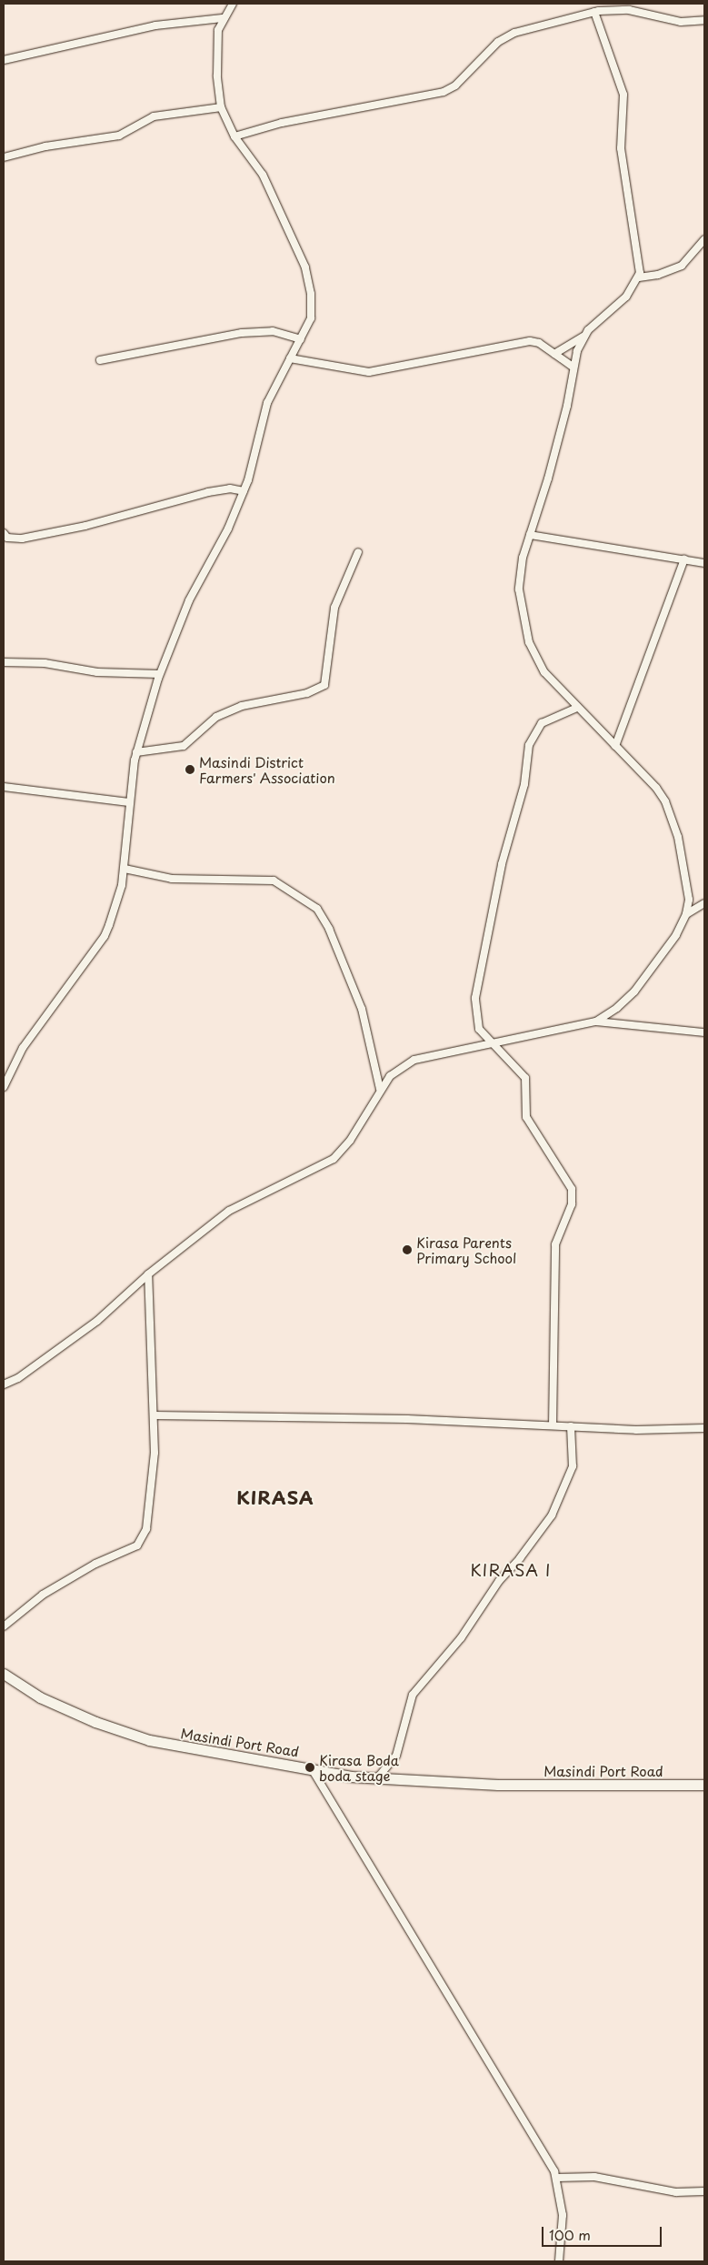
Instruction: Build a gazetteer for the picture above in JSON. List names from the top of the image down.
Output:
{
  "streets": {
    "main road": ["Masindi Port Road"]
  },
  "districts": ["KIRASA", "KIRASA I"],
  "places": ["Masindi District Farmers' Association", "Kirasa Parents Primary School", "Kirasa Boda boda stage"],
  "scale_bar": "100 m"
}
